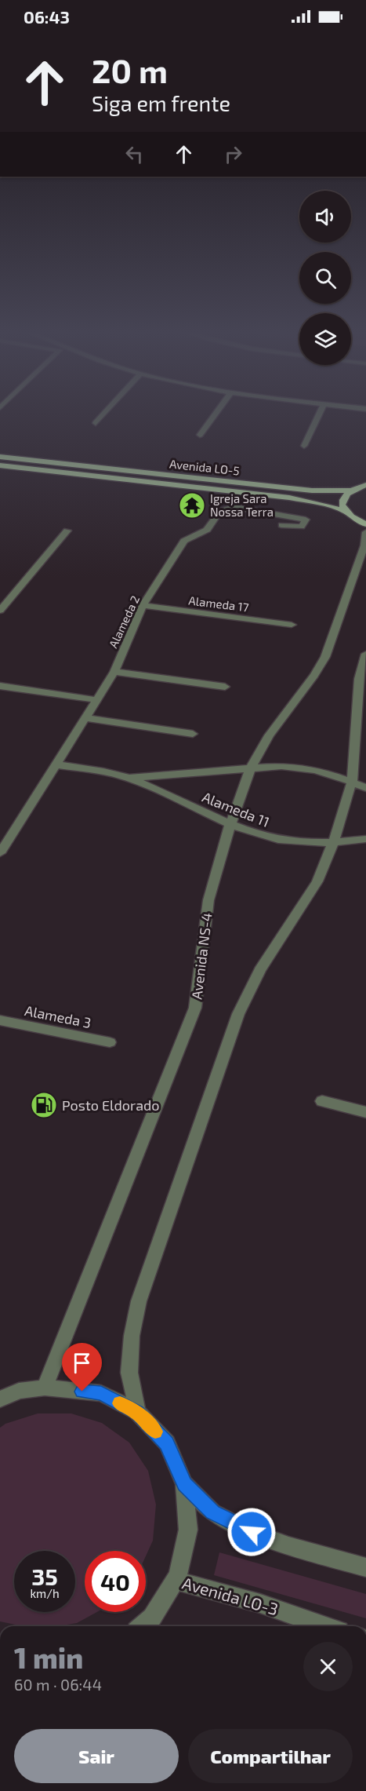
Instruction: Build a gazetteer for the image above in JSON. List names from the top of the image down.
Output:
{
  "streets": {
    "main road": ["Avenida LO-5"],
    "street": [
      "Alameda 17",
      "Alameda 2",
      "Alameda 11",
      "Avenida NS-4",
      "Alameda 3",
      "Avenida LO-3"
    ]
  },
  "crossings": [
    ["Alameda 17", "Alameda 2"],
    ["Alameda 2", "Alameda 11"],
    ["Alameda 11", "Avenida NS-4"]
  ],
  "places": {
    "temple": ["Igreja Sara Nossa Terra"],
    "fuel station": ["Posto Eldorado"]
  },
  "page": {
    "status": "06:43",
    "turn": ["20 m", "Siga em frente"],
    "speed": "35 km/h",
    "limit": "40",
    "heading": ["1 min", "60 m · 06:44"],
    "buttons": ["Sair", "Compartilhar"]
  }
}
